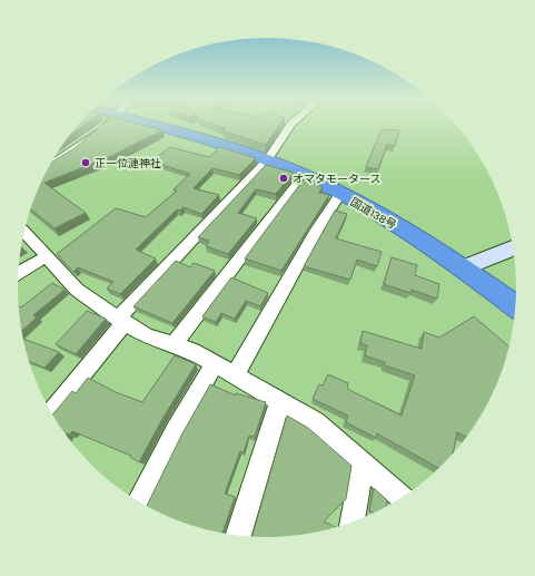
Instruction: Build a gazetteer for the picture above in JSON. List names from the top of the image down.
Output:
{
  "streets": {
    "highway": ["国道138号"]
  },
  "places": ["正一位漣神社", "オマタモータース"]
}
